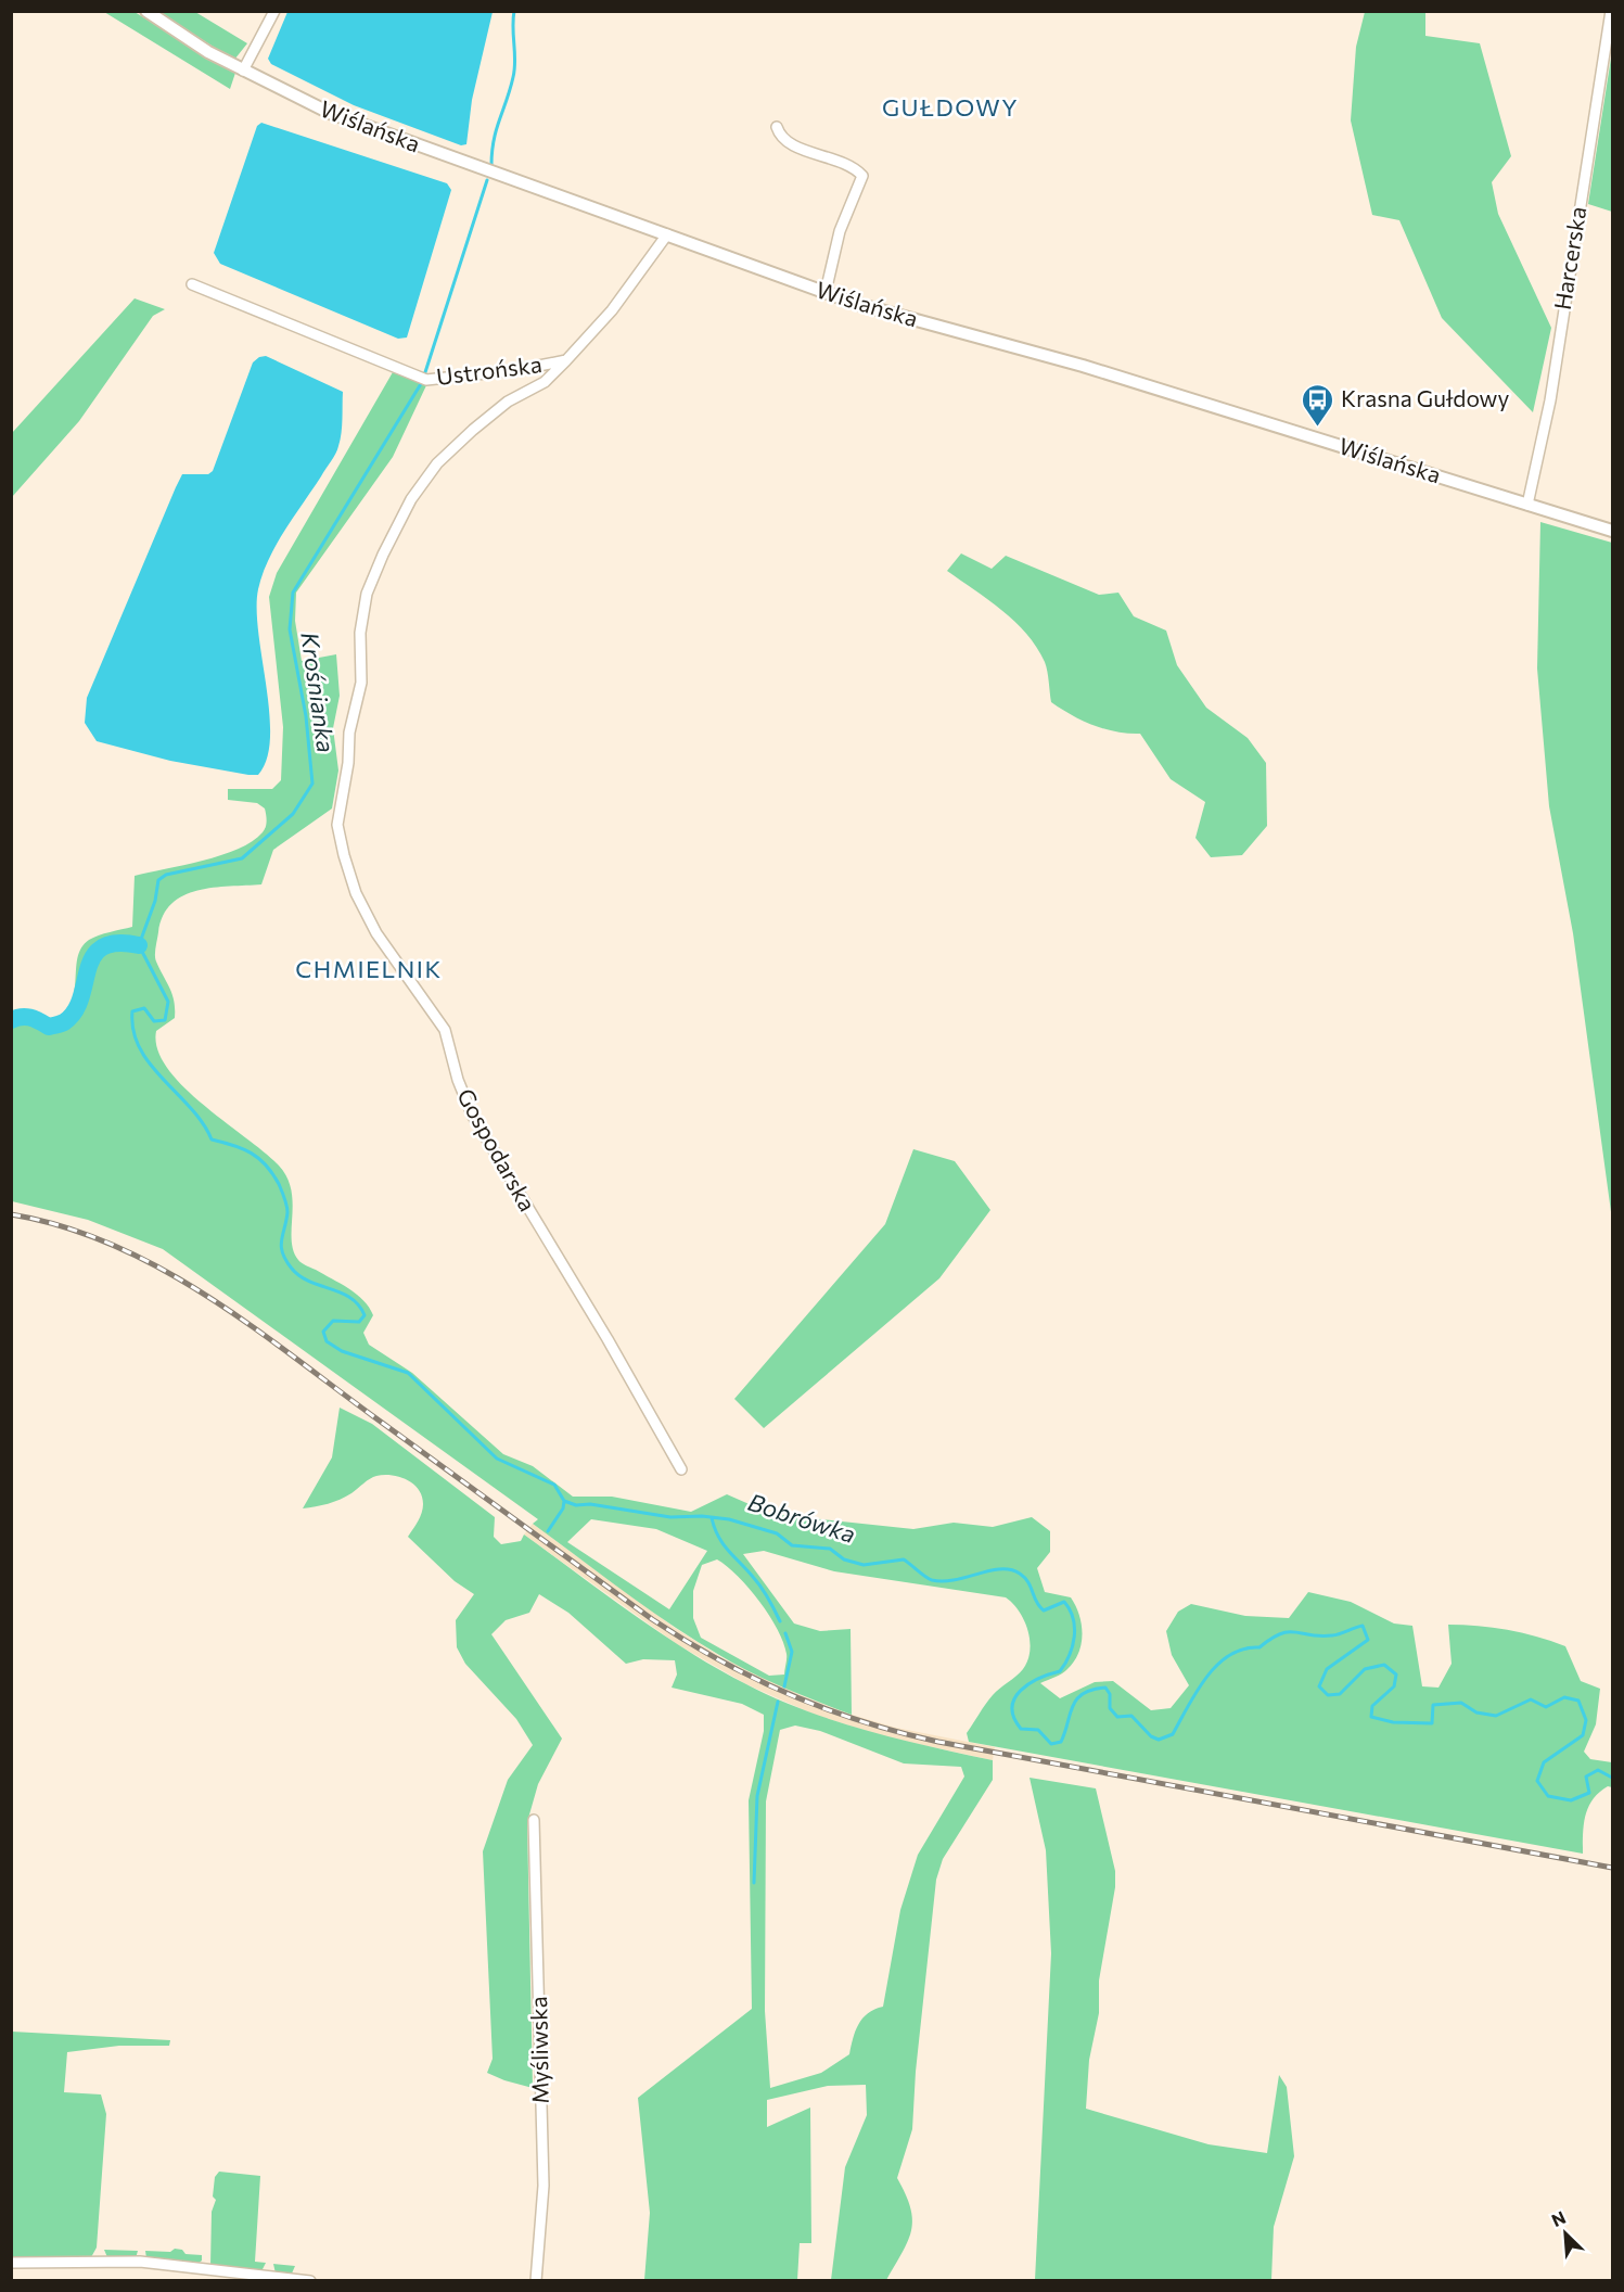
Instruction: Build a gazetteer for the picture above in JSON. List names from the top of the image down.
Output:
{
  "streets": {
    "street": [
      "Wiślańska",
      "Harcerska",
      "Ustrońska",
      "Gospodarska",
      "Myśliwska"
    ]
  },
  "crossings": [
    ["Wiślańska", "Harcerska"],
    ["Wiślańska", "Ustrońska"],
    ["Ustrońska", "Gospodarska"]
  ],
  "districts": ["GUŁDOWY", "CHMIELNIK"],
  "water": ["Krośnianka", "Bobrówka"],
  "places": {
    "bus stop": ["Krasna Gułdowy"]
  },
  "north": "top left"
}
